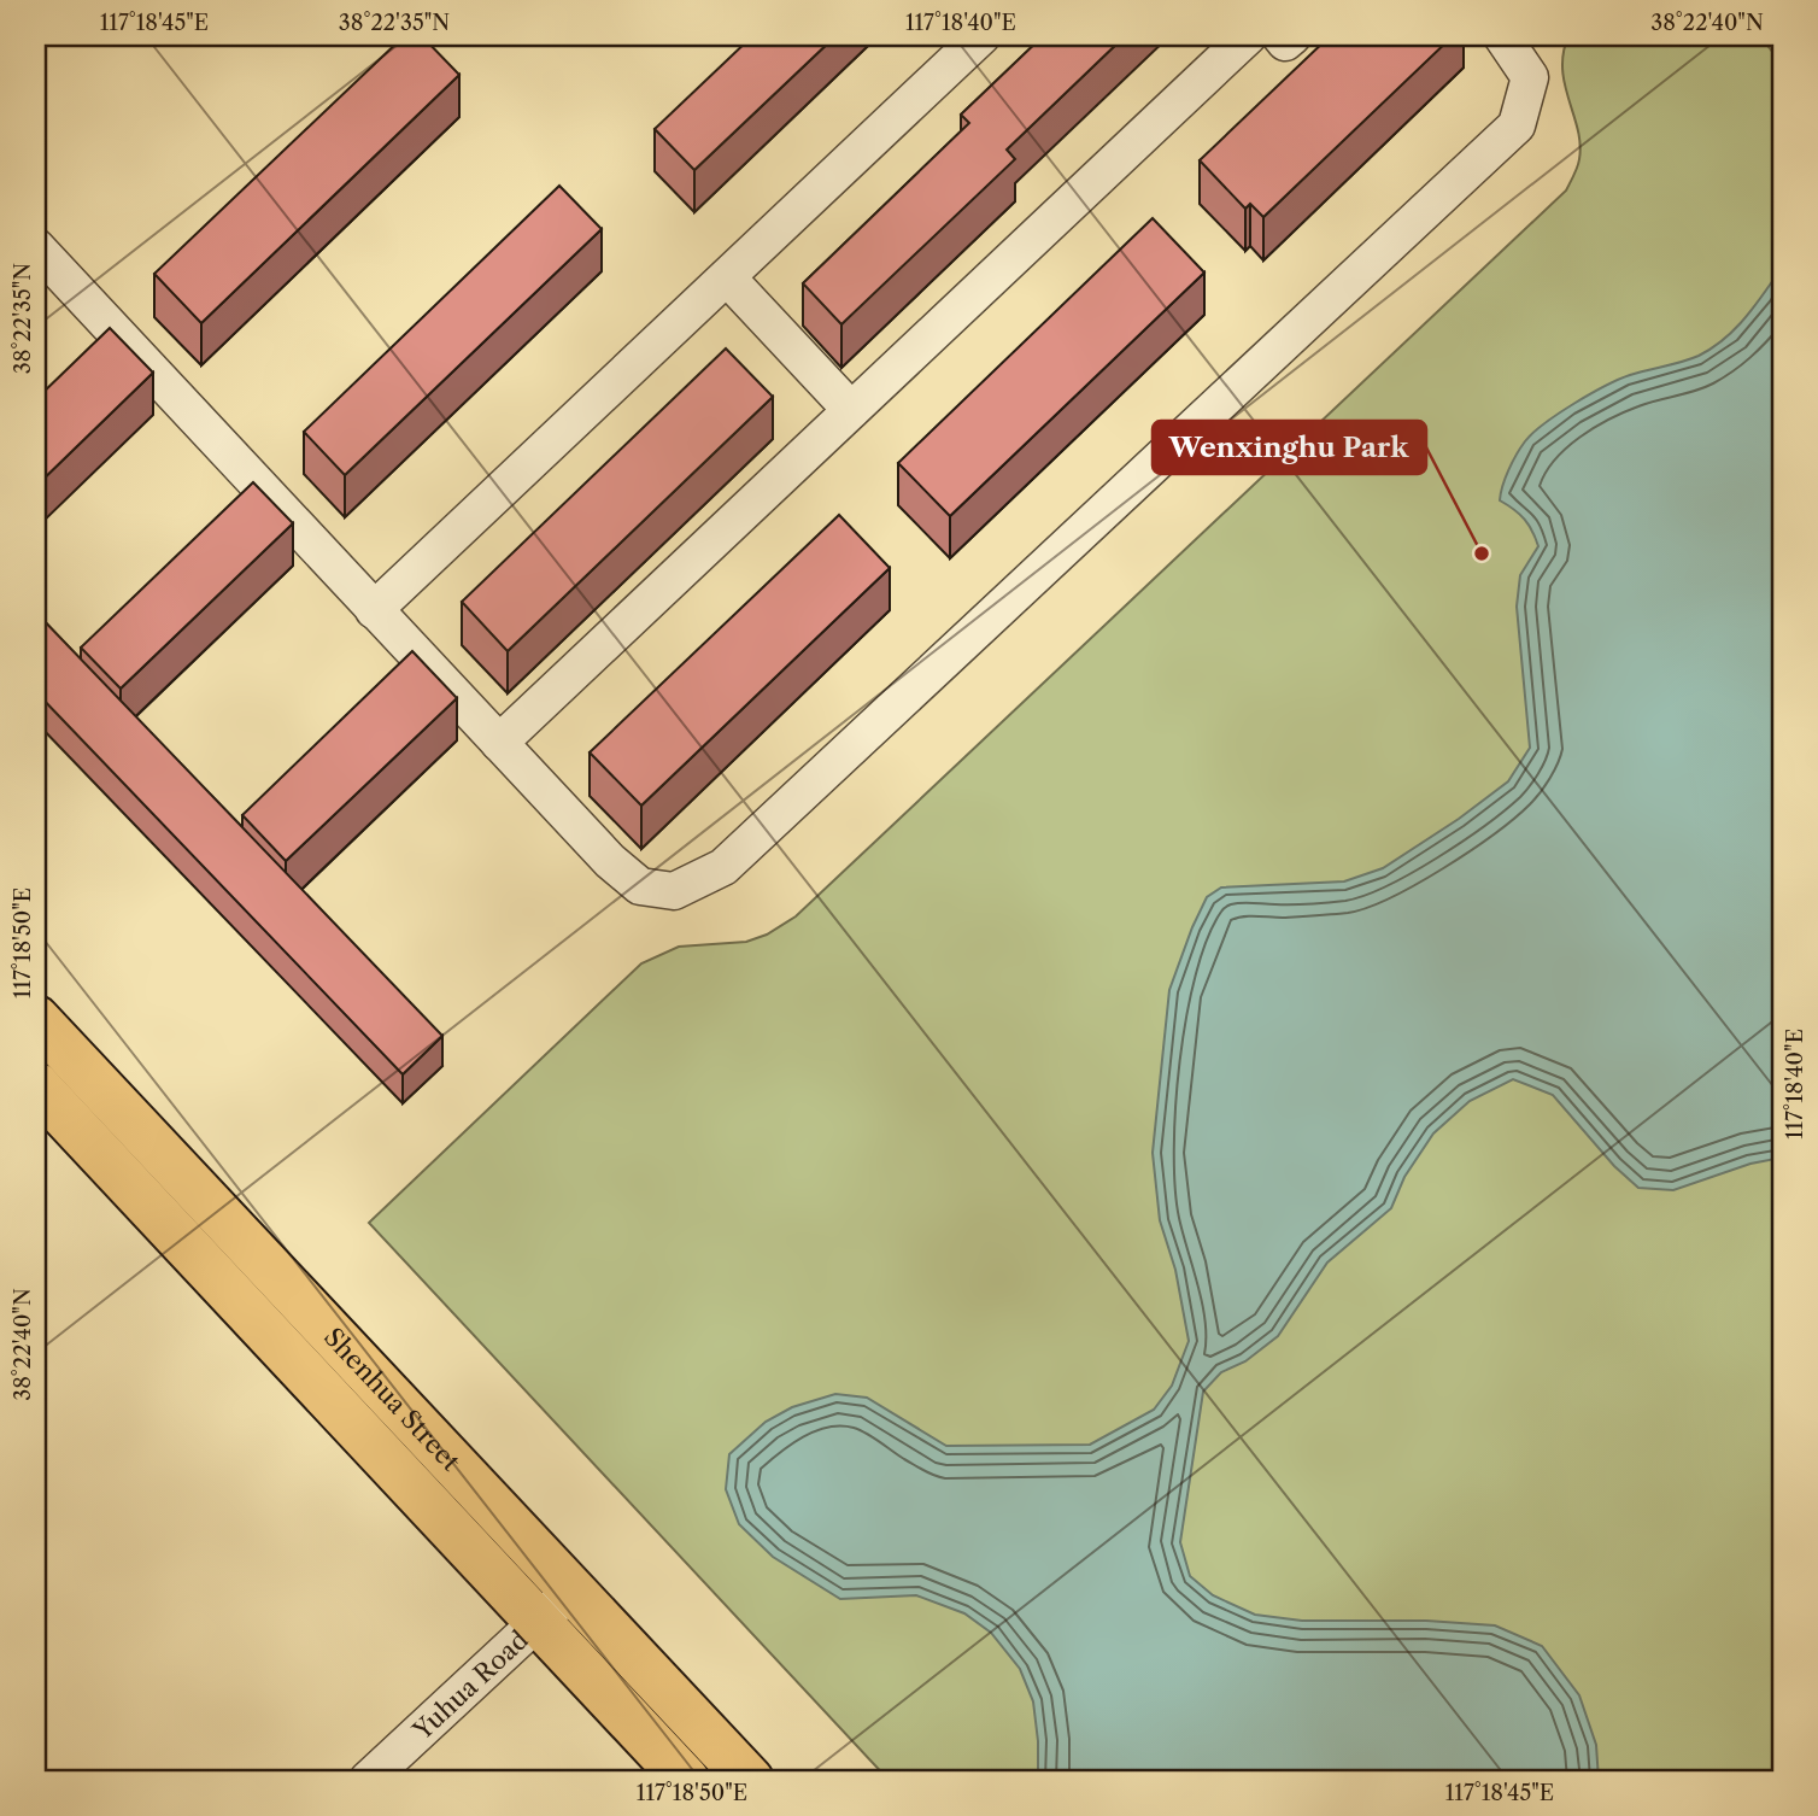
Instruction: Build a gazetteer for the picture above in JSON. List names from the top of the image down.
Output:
{
  "streets": {
    "main road": ["Shenhua Street"],
    "street": ["Yuhua Road"]
  },
  "crossings": [
    ["Shenhua Street", "Yuhua Road"]
  ],
  "places": ["Wenxinghu Park"],
  "coordinates": [
    "117°18'45\"E",
    "38°22'35\"N",
    "117°18'40\"E",
    "38°22'40\"N",
    "117°18'50\"E"
  ]
}
